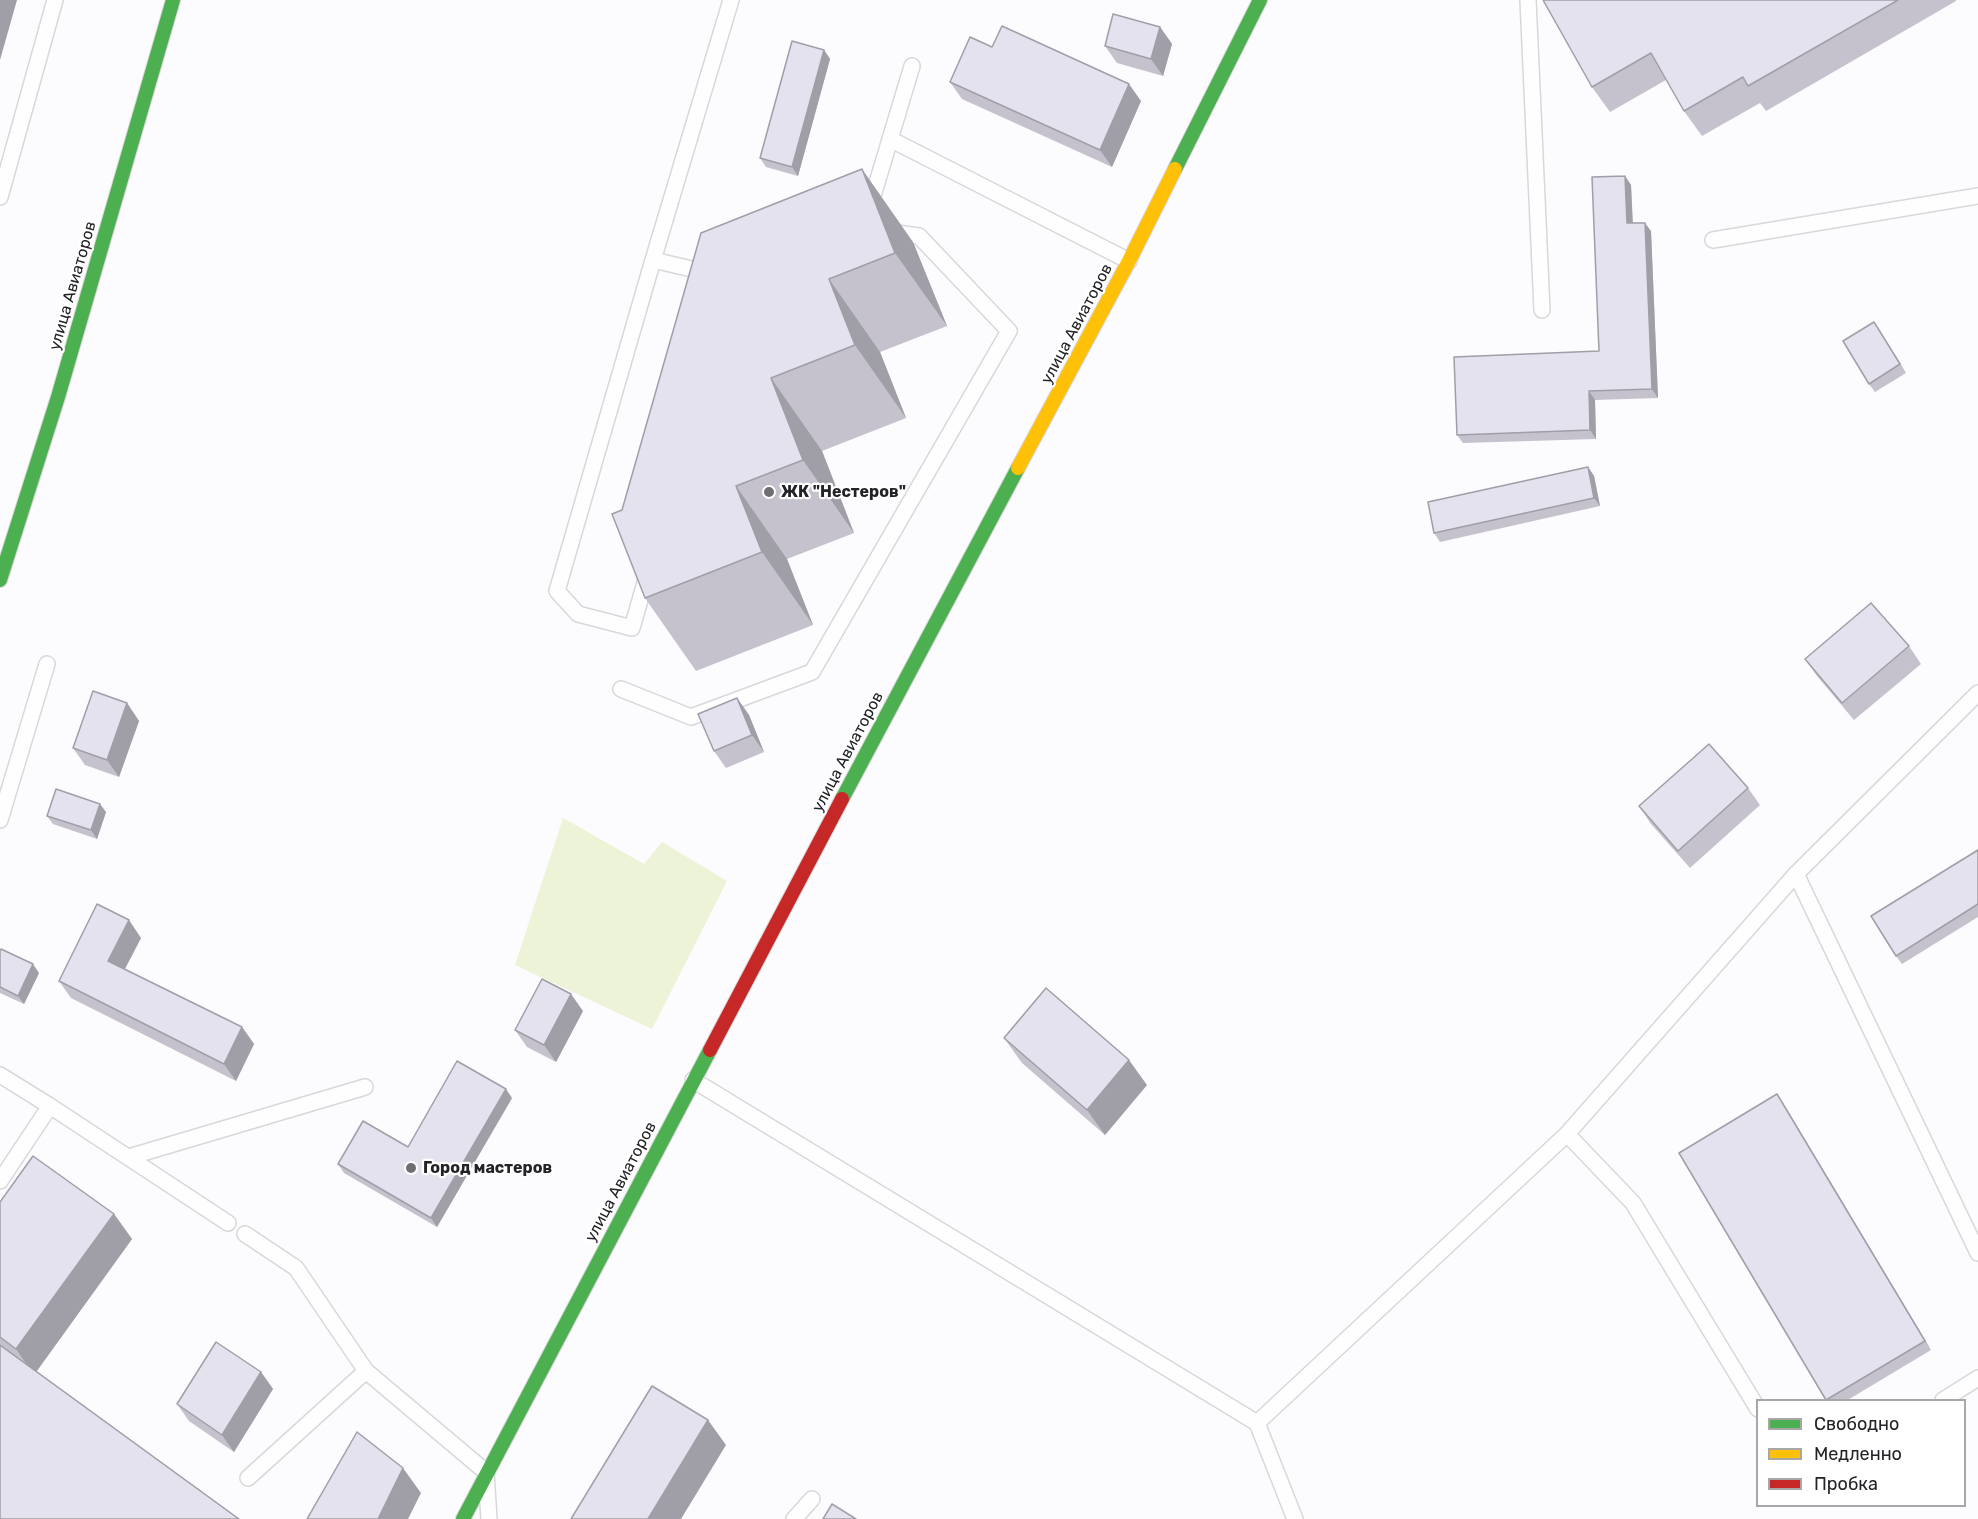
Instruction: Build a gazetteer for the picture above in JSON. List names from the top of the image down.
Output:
{
  "streets": {
    "main road": ["улица Авиаторов"]
  },
  "places": ["ЖК \"Нестеров\"", "Город мастеров"],
  "legend": ["Свободно", "Медленно", "Пробка"]
}
